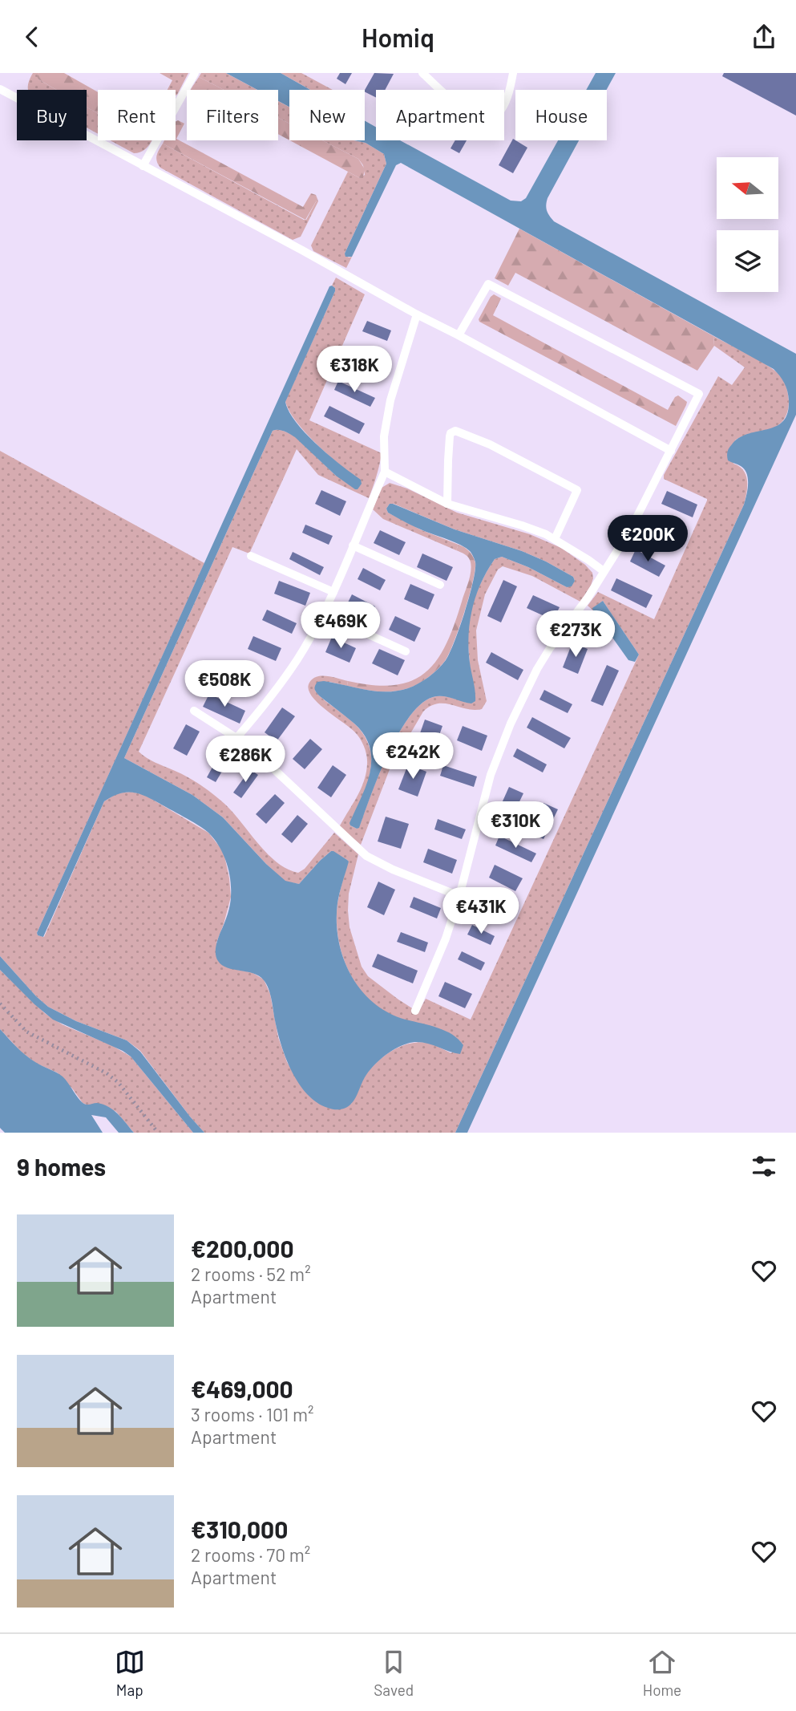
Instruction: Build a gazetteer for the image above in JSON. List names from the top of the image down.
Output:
{
  "north": "left",
  "page": {
    "header": "Homiq",
    "chip": [
      "Buy",
      "Rent",
      "Filters",
      "New",
      "Apartment",
      "House"
    ],
    "price": [
      "€318K",
      "€200K",
      "€469K",
      "€273K",
      "€508K",
      "€242K",
      "€286K",
      "€310K",
      "€431K"
    ],
    "heading": "9 homes",
    "list": [
      {
        "name": "€200,000",
        "note": "2 rooms · 52 m² · Apartment"
      },
      {
        "name": "€469,000",
        "note": "3 rooms · 101 m² · Apartment"
      },
      {
        "name": "€310,000",
        "note": "2 rooms · 70 m² · Apartment"
      }
    ],
    "tabs": ["Map", "Saved", "Home"]
  }
}
